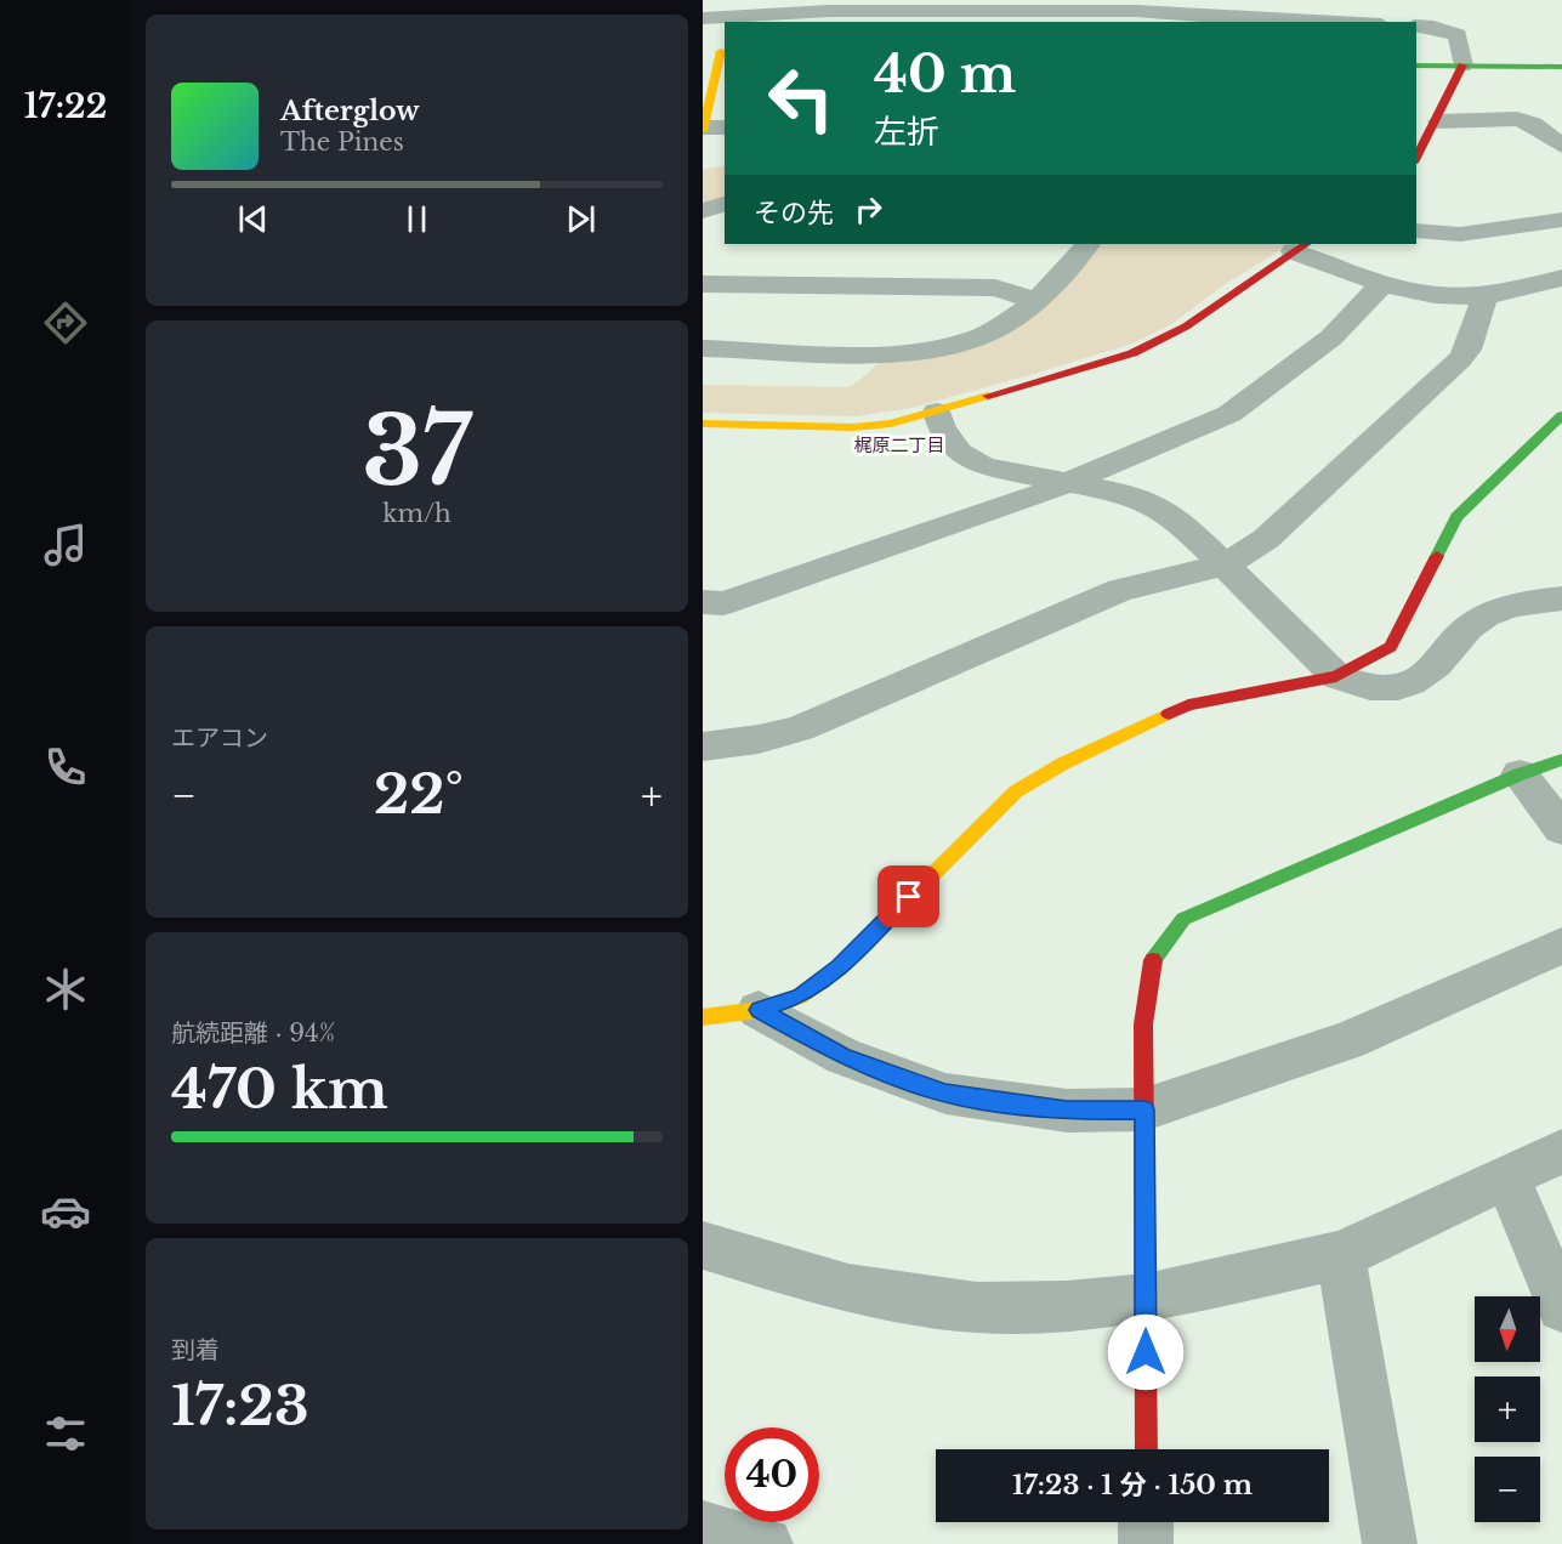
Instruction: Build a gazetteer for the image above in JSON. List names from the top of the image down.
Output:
{
  "districts": ["梶原二丁目"],
  "north": "bottom",
  "page": {
    "tabs": "17:22",
    "turn": ["40 m", "左折"],
    "song": ["Afterglow", "The Pines"],
    "then": "その先",
    "tile": [
      ["37", "km/h"],
      "エアコン",
      ["航続距離 · 94%", "470 km"],
      ["到着", "17:23"]
    ],
    "heat": ["−", "22°", "+"],
    "map_buttons": ["+", "−"],
    "limit": "40",
    "trip": "17:23 · 1 分 · 150 m"
  }
}
